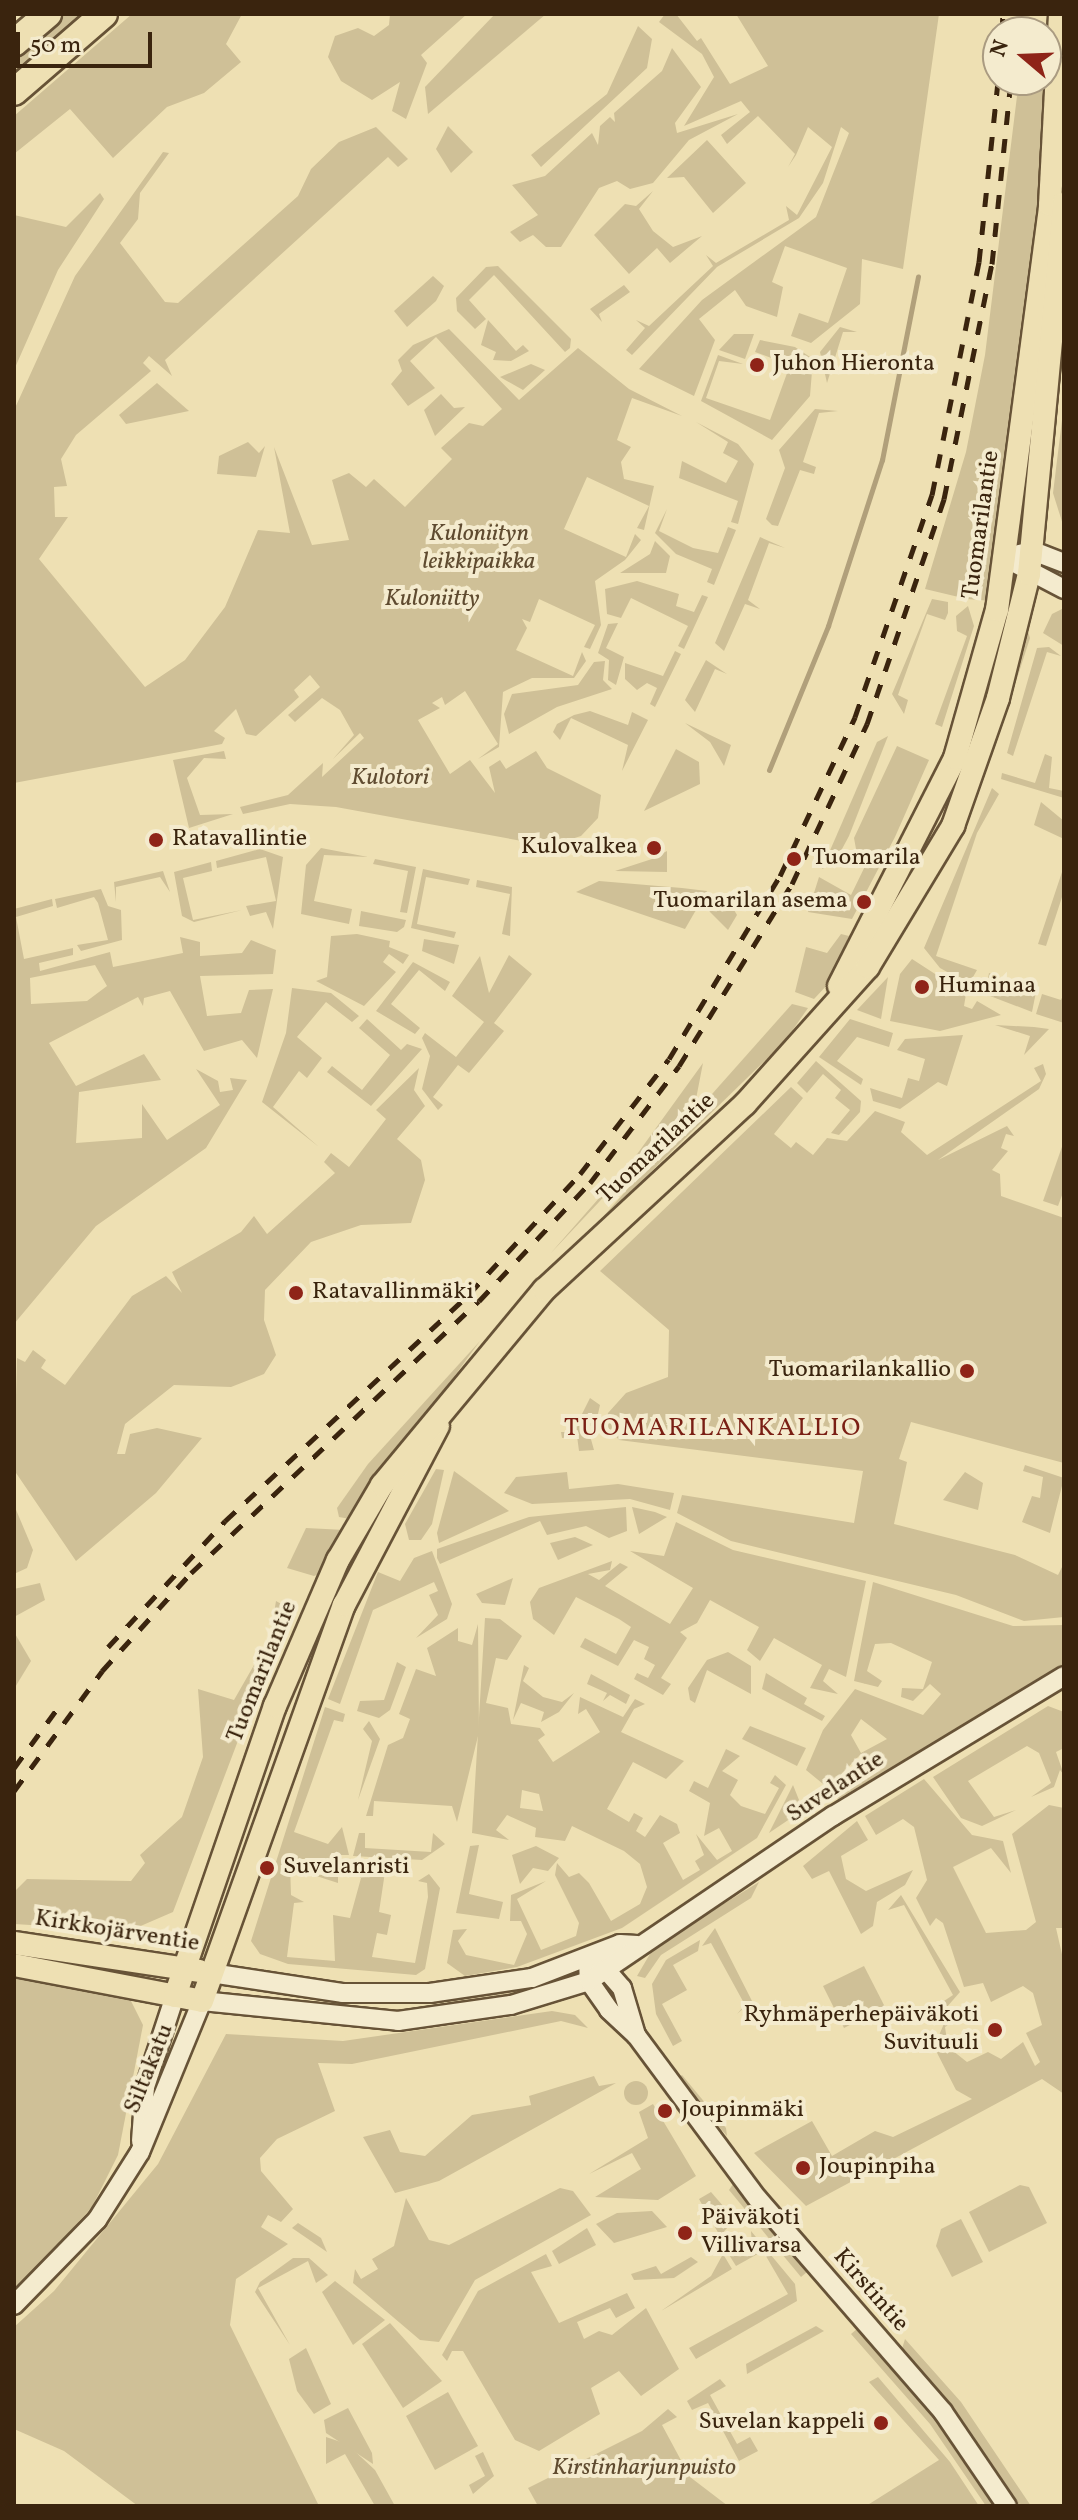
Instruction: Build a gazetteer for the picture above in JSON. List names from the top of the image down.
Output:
{
  "streets": {
    "main road": ["Tuomarilantie", "Kirkkojärventie"],
    "street": ["Suvelantie", "Siltakatu", "Kirstintie"]
  },
  "crossings": [
    ["Tuomarilantie", "Suvelantie"],
    ["Tuomarilantie", "Kirkkojärventie"],
    ["Tuomarilantie", "Siltakatu"],
    ["Suvelantie", "Kirkkojärventie"],
    ["Suvelantie", "Siltakatu"],
    ["Suvelantie", "Kirstintie"],
    ["Kirkkojärventie", "Siltakatu"]
  ],
  "districts": ["TUOMARILANKALLIO"],
  "parks": [
    "Kuloniityn leikkipaikka",
    "Kuloniitty",
    "Kulotori",
    "Kirstinharjunpuisto"
  ],
  "places": [
    "Juhon Hieronta",
    "Ratavallintie",
    "Kulovalkea",
    "Tuomarila",
    "Tuomarilan asema",
    "Huminaa",
    "Ratavallinmäki",
    "Tuomarilankallio",
    "Suvelanristi",
    "Ryhmäperhepäiväkoti Suvituuli",
    "Joupinmäki",
    "Joupinpiha",
    "Päiväkoti Villivarsa",
    "Suvelan kappeli"
  ],
  "scale_bar": "50 m",
  "north": "left"
}
